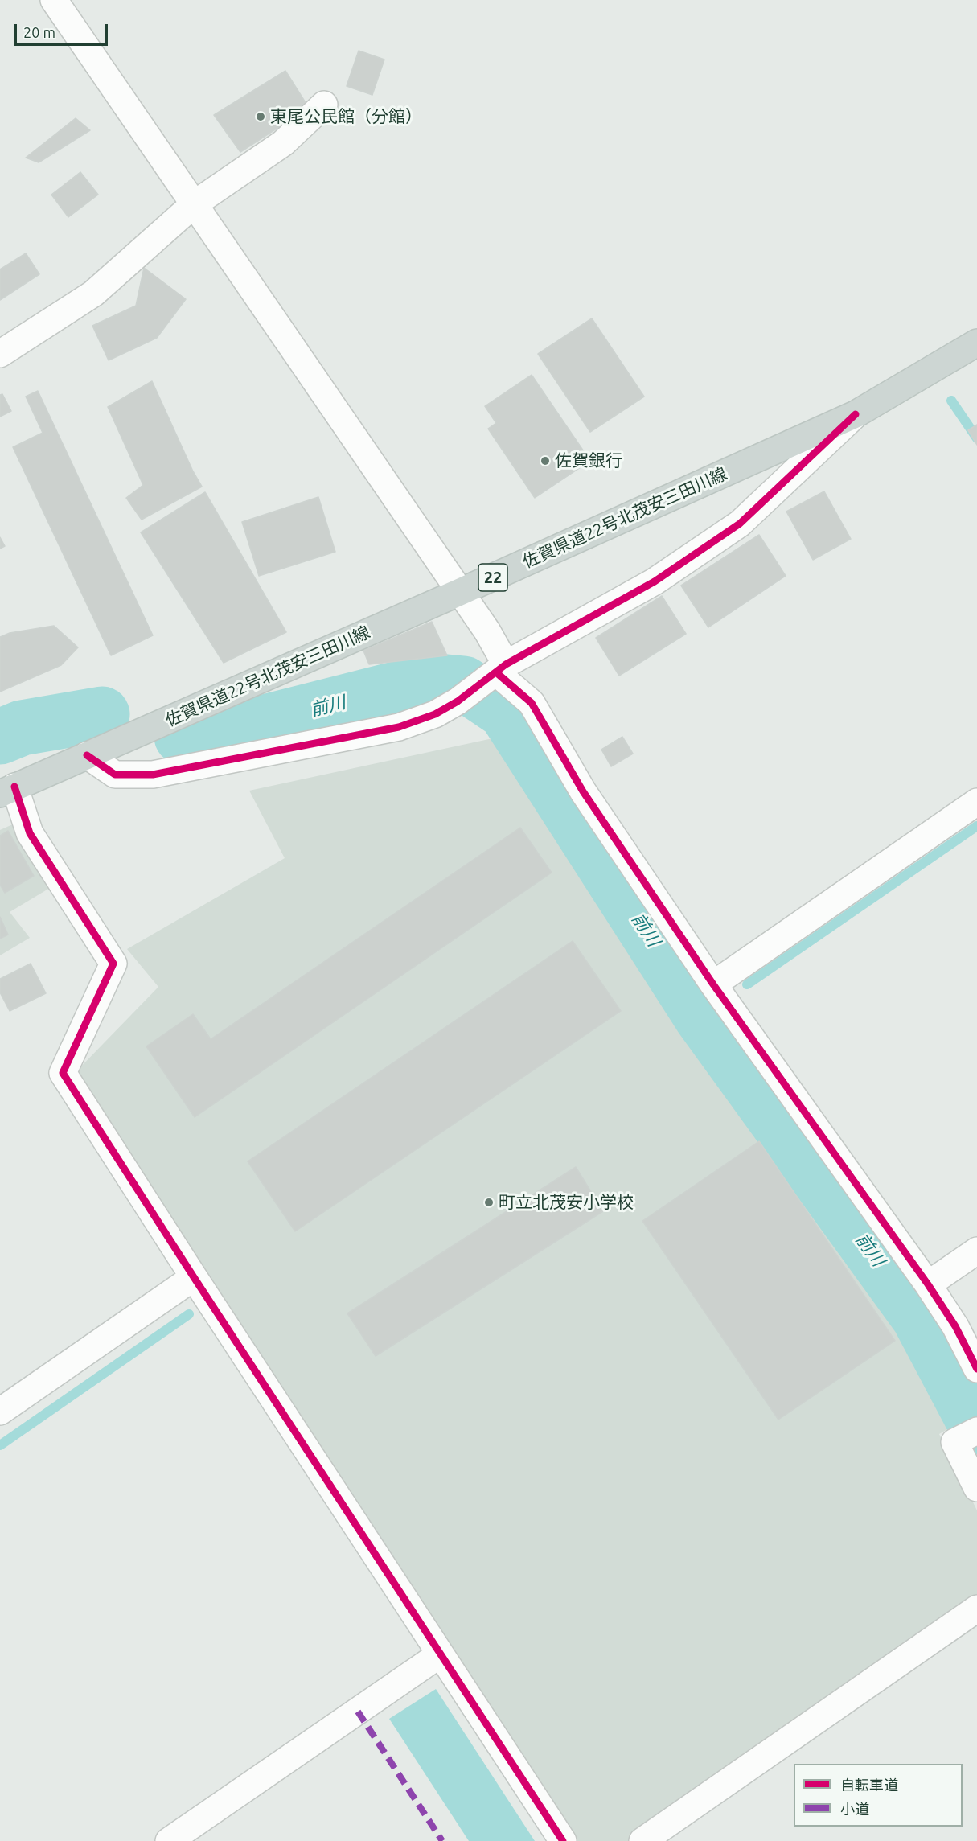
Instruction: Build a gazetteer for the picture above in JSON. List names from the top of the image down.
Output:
{
  "streets": {
    "main road": ["佐賀県道22号北茂安三田川線", "22"]
  },
  "water": ["前川"],
  "places": ["東尾公民館（分館）", "佐賀銀行", "町立北茂安小学校"],
  "legend": ["自転車道", "小道"],
  "scale_bar": "20 m"
}
